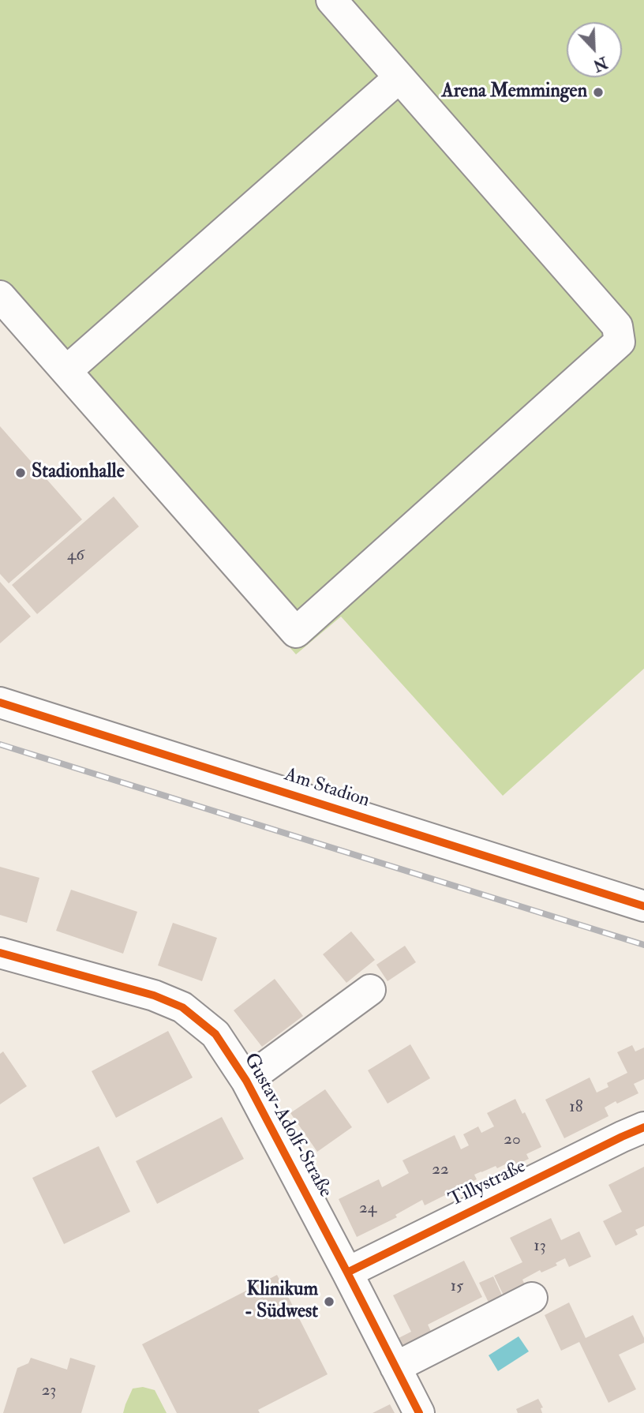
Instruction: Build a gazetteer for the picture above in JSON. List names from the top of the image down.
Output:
{
  "streets": {
    "street": ["Am Stadion", "Gustav-Adolf-Straße", "Tillystraße"]
  },
  "crossings": [
    ["Gustav-Adolf-Straße", "Tillystraße"]
  ],
  "places": ["Arena Memmingen", "Stadionhalle", "Klinikum - Südwest"],
  "house_numbers": [
    "46",
    "18",
    "20",
    "22",
    "24",
    "13",
    "15",
    "23"
  ],
  "north": "bottom right"
}
